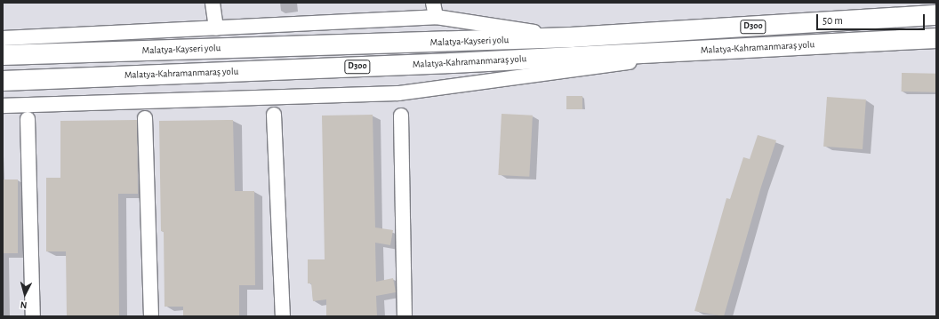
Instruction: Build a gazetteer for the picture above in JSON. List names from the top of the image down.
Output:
{
  "streets": {
    "highway": ["D300", "Malatya-Kayseri yolu", "Malatya-Kahramanmaraş yolu"]
  },
  "scale_bar": "50 m",
  "north": "bottom"
}
